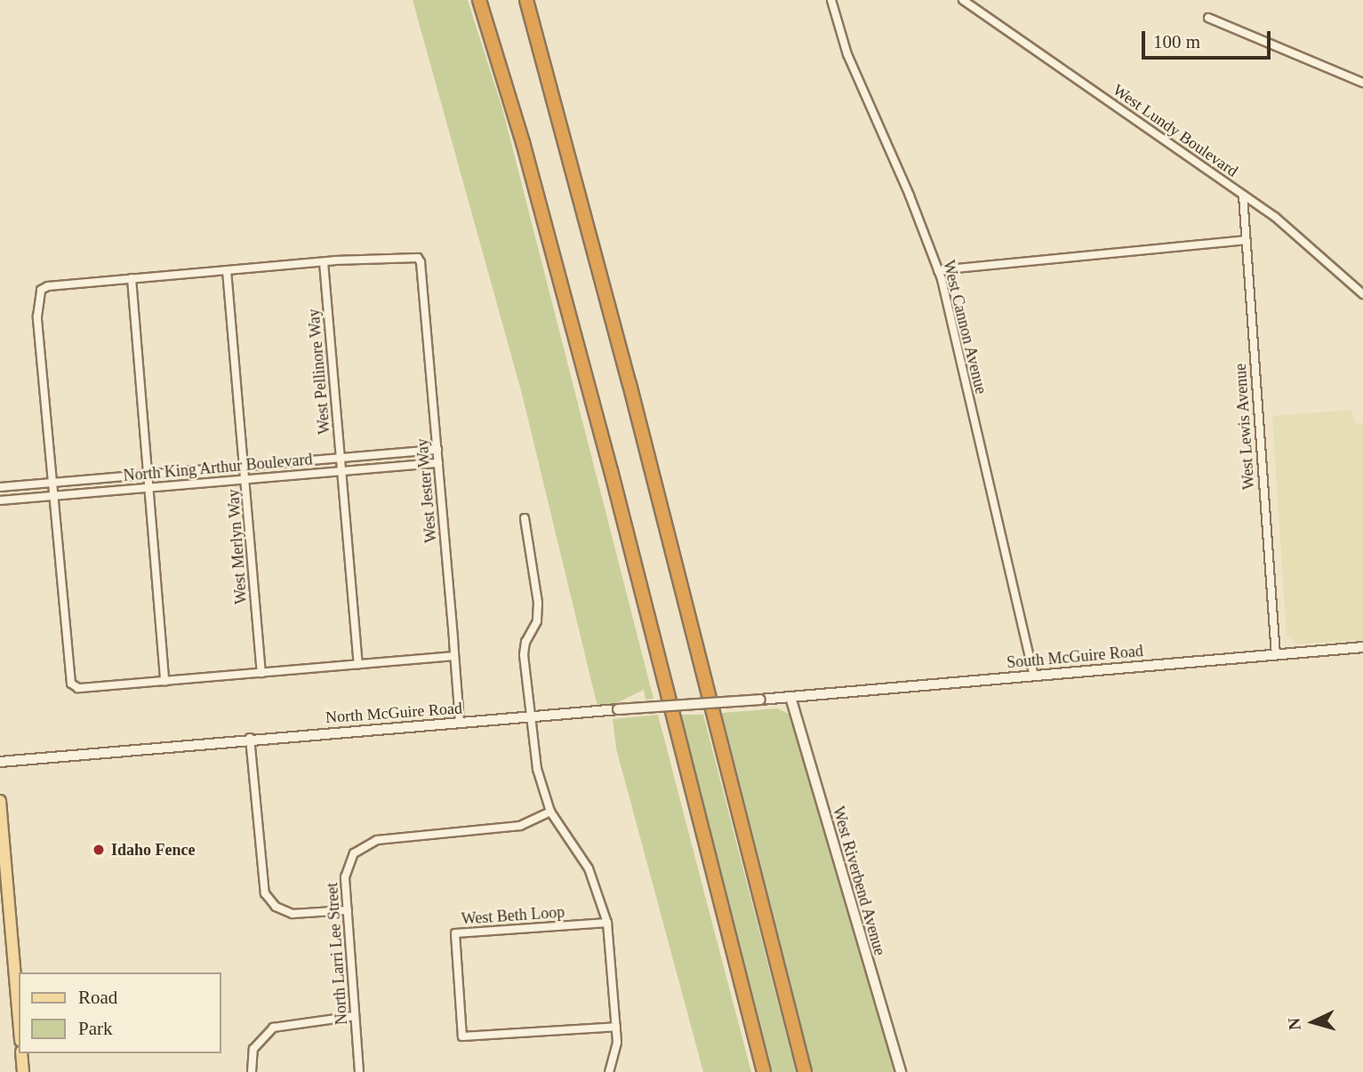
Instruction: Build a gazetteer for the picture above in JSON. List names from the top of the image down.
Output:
{
  "streets": {
    "street": [
      "West Lundy Boulevard",
      "West Cannon Avenue",
      "West Pellinore Way",
      "West Lewis Avenue",
      "North King Arthur Boulevard",
      "West Jester Way",
      "West Merlyn Way",
      "South McGuire Road",
      "North McGuire Road",
      "West Riverbend Avenue",
      "West Beth Loop",
      "North Larri Lee Street"
    ]
  },
  "crossings": [
    ["West Lundy Boulevard", "West Lewis Avenue"],
    ["West Cannon Avenue", "South McGuire Road"],
    ["West Pellinore Way", "North King Arthur Boulevard"],
    ["West Pellinore Way", "West Jester Way"],
    ["West Lewis Avenue", "South McGuire Road"],
    ["North King Arthur Boulevard", "West Jester Way"],
    ["North King Arthur Boulevard", "West Merlyn Way"],
    ["West Jester Way", "North McGuire Road"],
    ["South McGuire Road", "North McGuire Road"],
    ["South McGuire Road", "West Riverbend Avenue"],
    ["North McGuire Road", "West Riverbend Avenue"]
  ],
  "places": ["Idaho Fence"],
  "legend": ["Road", "Park"],
  "scale_bar": "100 m",
  "north": "left"
}
